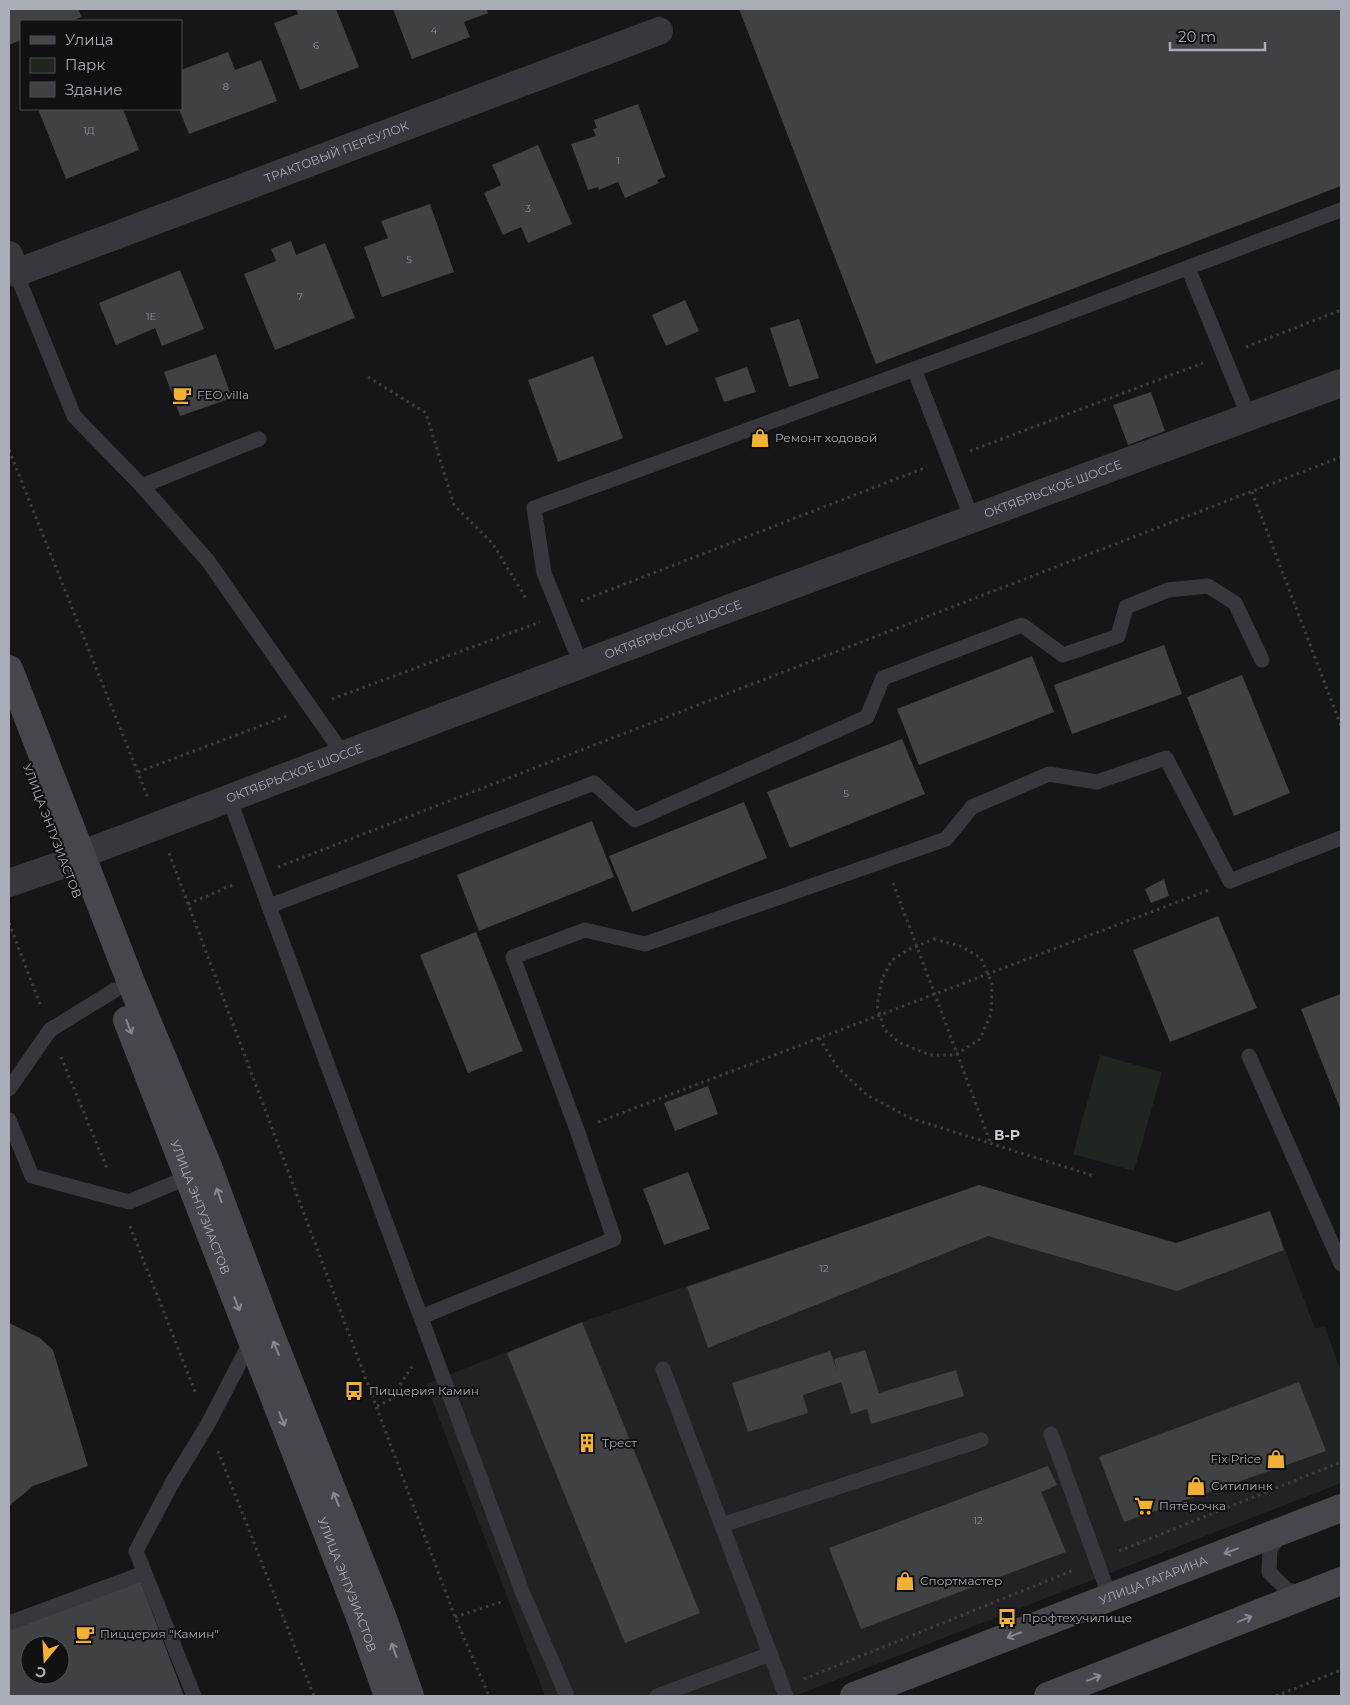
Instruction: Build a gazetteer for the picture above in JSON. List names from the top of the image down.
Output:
{
  "streets": {
    "street": [
      "ТРАКТОВЫЙ ПЕРЕУЛОК",
      "ОКТЯБРЬСКОЕ ШОССЕ",
      "УЛИЦА ЭНТУЗИАСТОВ",
      "УЛИЦА ГАГАРИНА"
    ]
  },
  "crossings": [
    ["ОКТЯБРЬСКОЕ ШОССЕ", "УЛИЦА ЭНТУЗИАСТОВ"]
  ],
  "districts": ["В-Р"],
  "places": {
    "cafe": ["FEO villa", "Пиццерия \"Камин\""],
    "shop": [
      "Ремонт ходовой",
      "Fix Price",
      "Ситилинк",
      "Спортмастер"
    ],
    "bus stop": ["Пиццерия Камин", "Профтехучилище"],
    "building": ["Трест"],
    "supermarket": ["Пятёрочка"]
  },
  "house_numbers": [
    "4",
    "6",
    "8",
    "1Д",
    "1",
    "3",
    "5",
    "7",
    "1Е",
    "5",
    "12",
    "12"
  ],
  "legend": ["Улица", "Парк", "Здание"],
  "scale_bar": "20 m",
  "north": "bottom"
}
